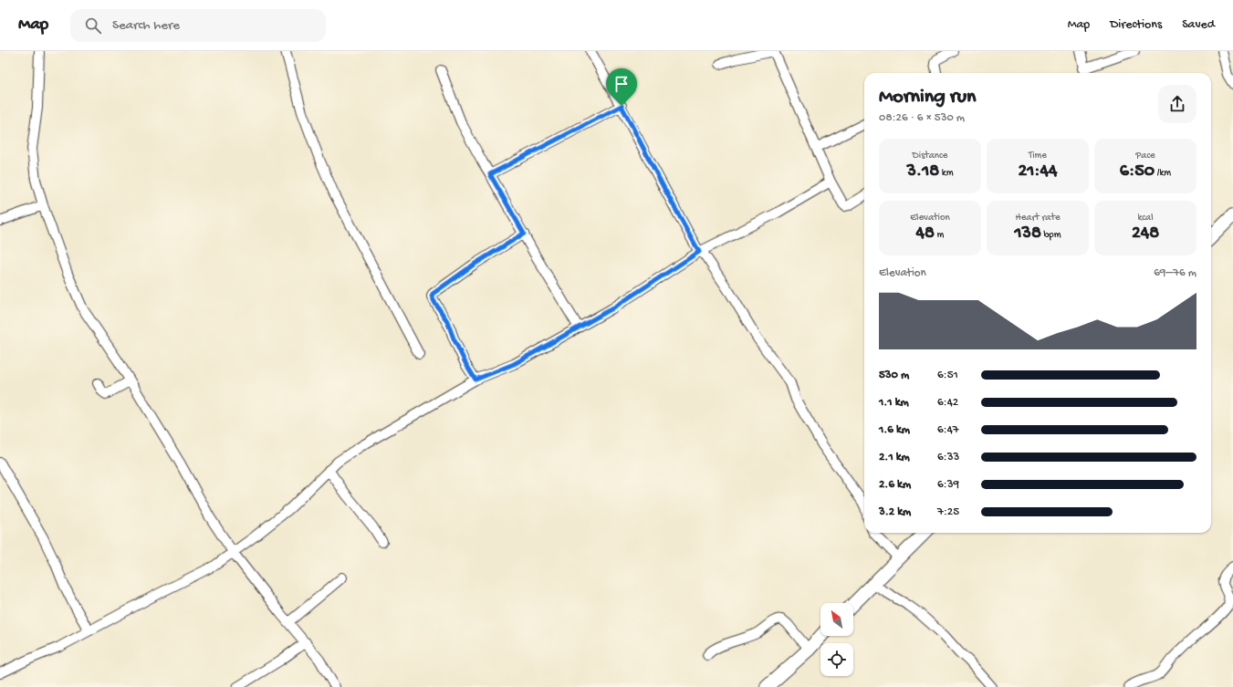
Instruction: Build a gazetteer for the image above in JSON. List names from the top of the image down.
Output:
{
  "north": "top left",
  "page": {
    "header": "Map",
    "search": "Search here",
    "nav": ["Map", "Directions", "Saved"],
    "heading": ["Morning run", "08:26 · 6 × 530 m"],
    "stats": [
      ["Distance", "3.18 km"],
      ["Time", "21:44"],
      ["Pace", "6:50 /km"],
      ["Elevation", "48 m"],
      ["Heart rate", "138 bpm"],
      ["kcal", "248"]
    ],
    "chart": ["Elevation", "69–76 m"],
    "list": [
      {
        "name": "530 m",
        "note": "6:51"
      },
      {
        "name": "1.1 km",
        "note": "6:42"
      },
      {
        "name": "1.6 km",
        "note": "6:47"
      },
      {
        "name": "2.1 km",
        "note": "6:33"
      },
      {
        "name": "2.6 km",
        "note": "6:39"
      },
      {
        "name": "3.2 km",
        "note": "7:25"
      }
    ]
  }
}
